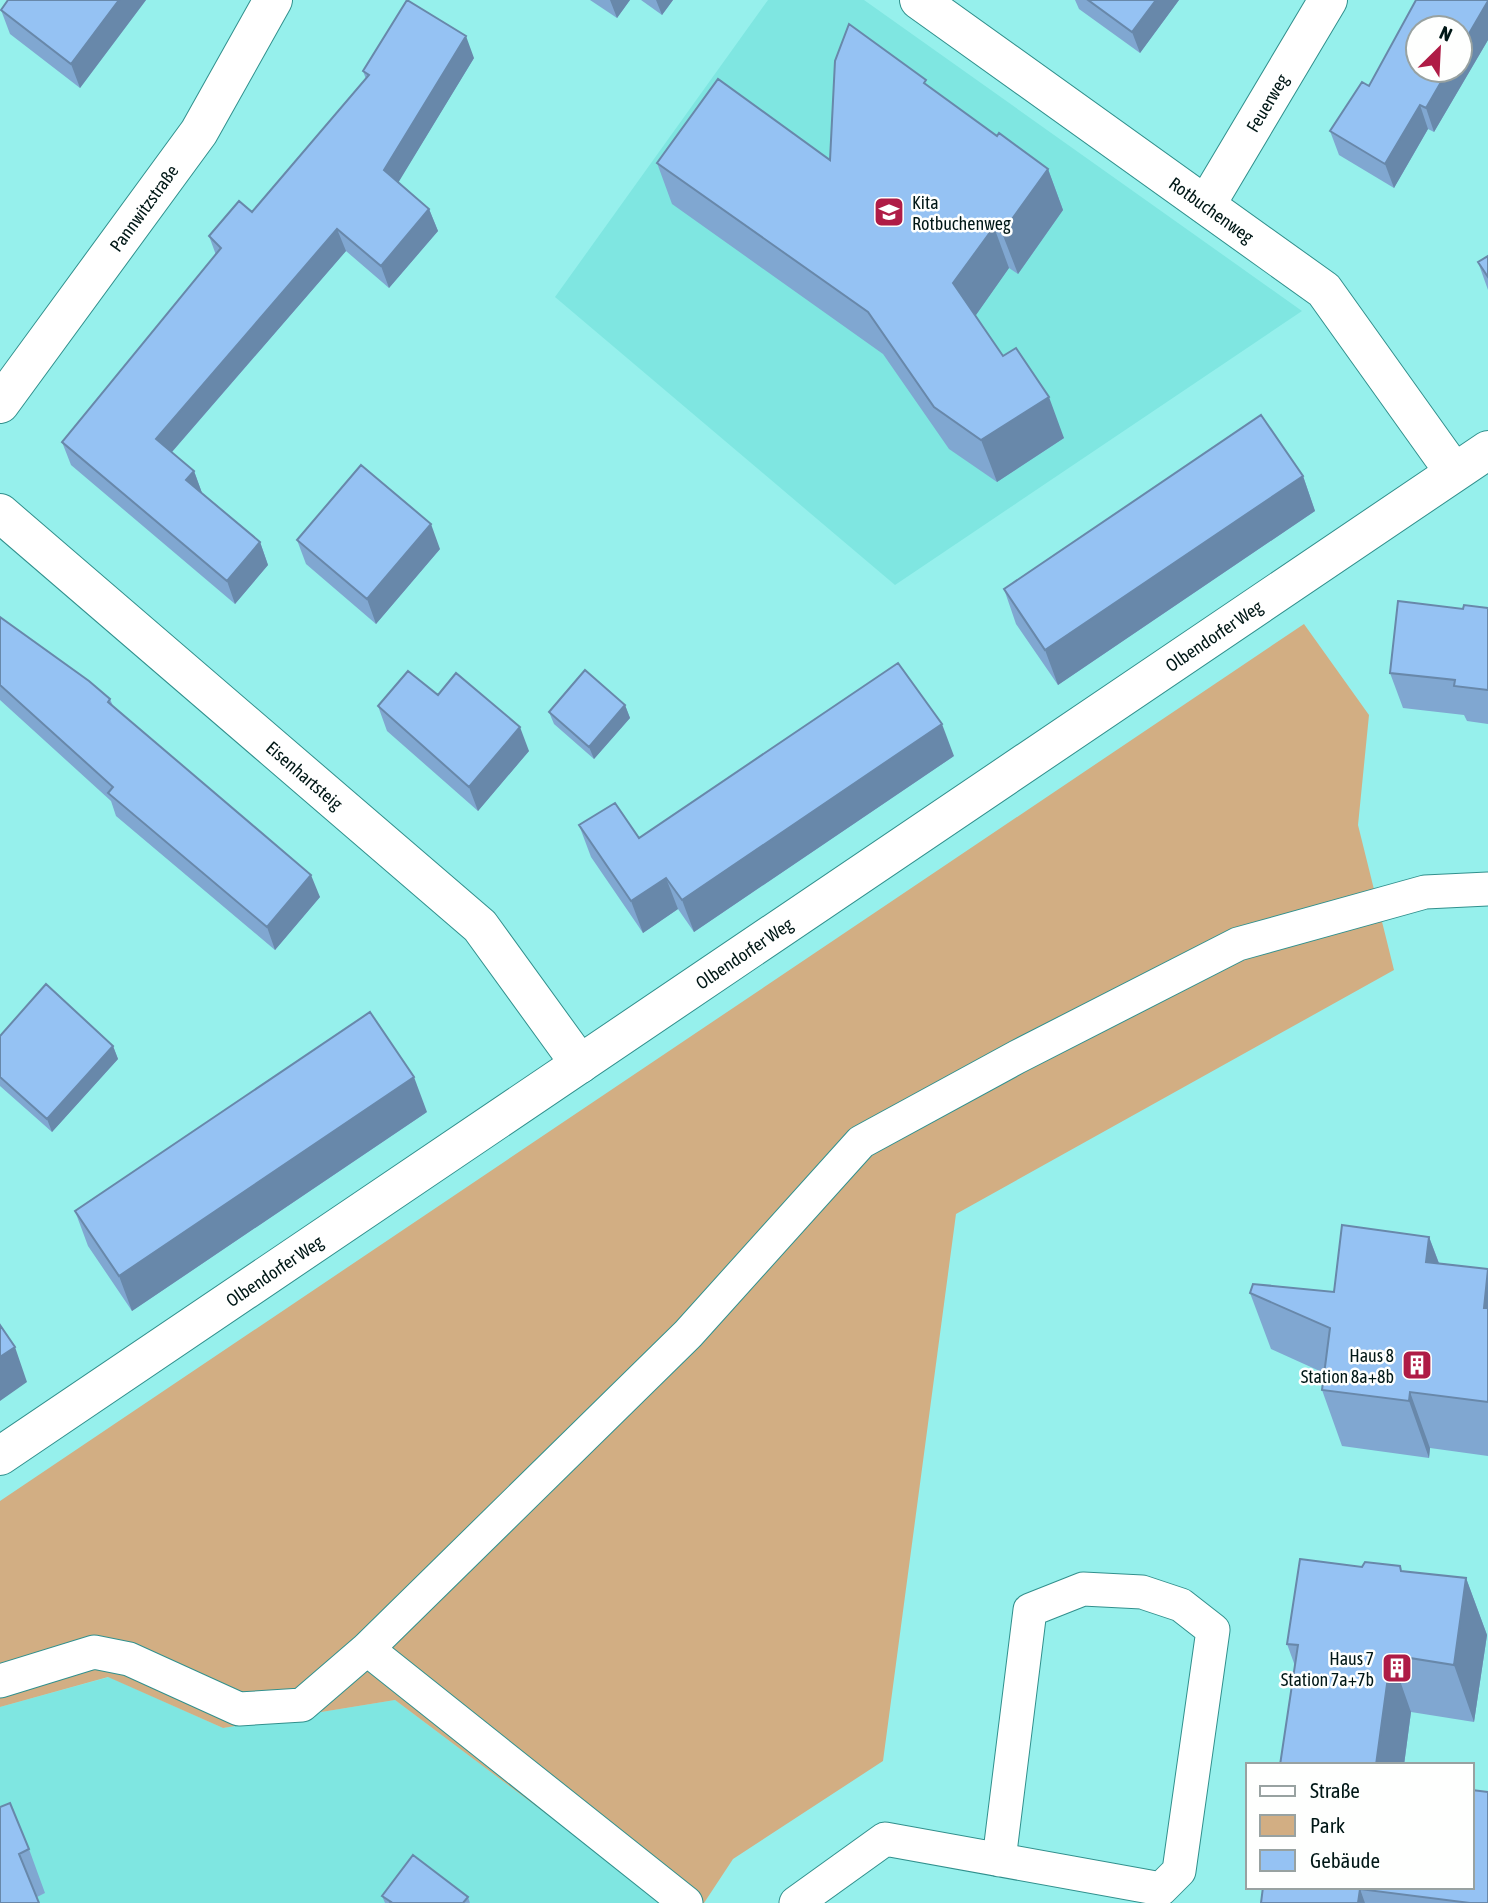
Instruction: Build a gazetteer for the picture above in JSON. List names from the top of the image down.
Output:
{
  "streets": {
    "street": [
      "Feuerweg",
      "Pannwitzstraße",
      "Rotbuchenweg",
      "Olbendorfer Weg",
      "Eisenhartsteig"
    ]
  },
  "crossings": [
    ["Feuerweg", "Rotbuchenweg"],
    ["Rotbuchenweg", "Olbendorfer Weg"],
    ["Olbendorfer Weg", "Eisenhartsteig"]
  ],
  "places": {
    "school or university": ["Kita Rotbuchenweg"],
    "building": ["Haus 8 Station 8a+8b", "Haus 7 Station 7a+7b"]
  },
  "legend": ["Straße", "Park", "Gebäude"],
  "north": "top right"
}
